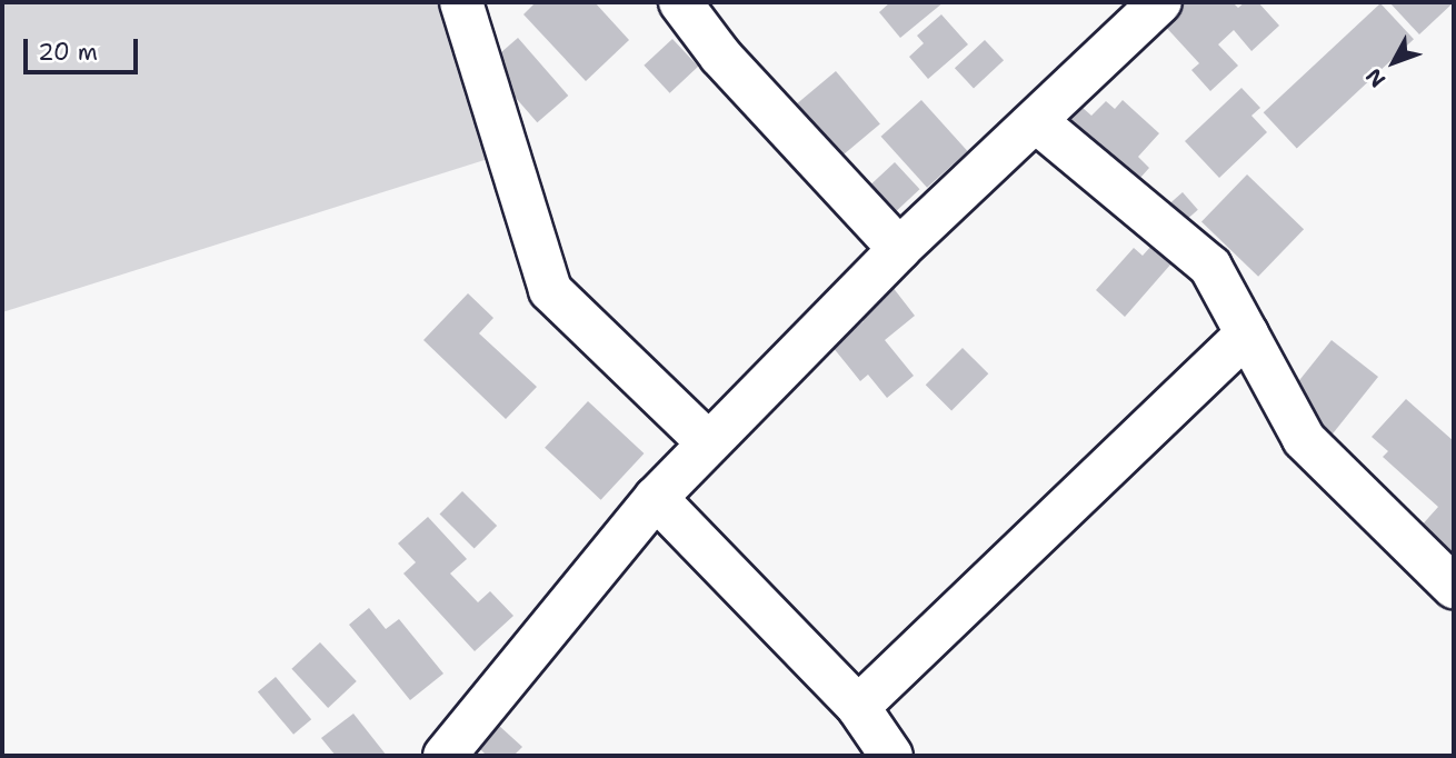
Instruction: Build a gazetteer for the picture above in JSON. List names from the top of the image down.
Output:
{
  "scale_bar": "20 m",
  "north": "bottom left"
}
